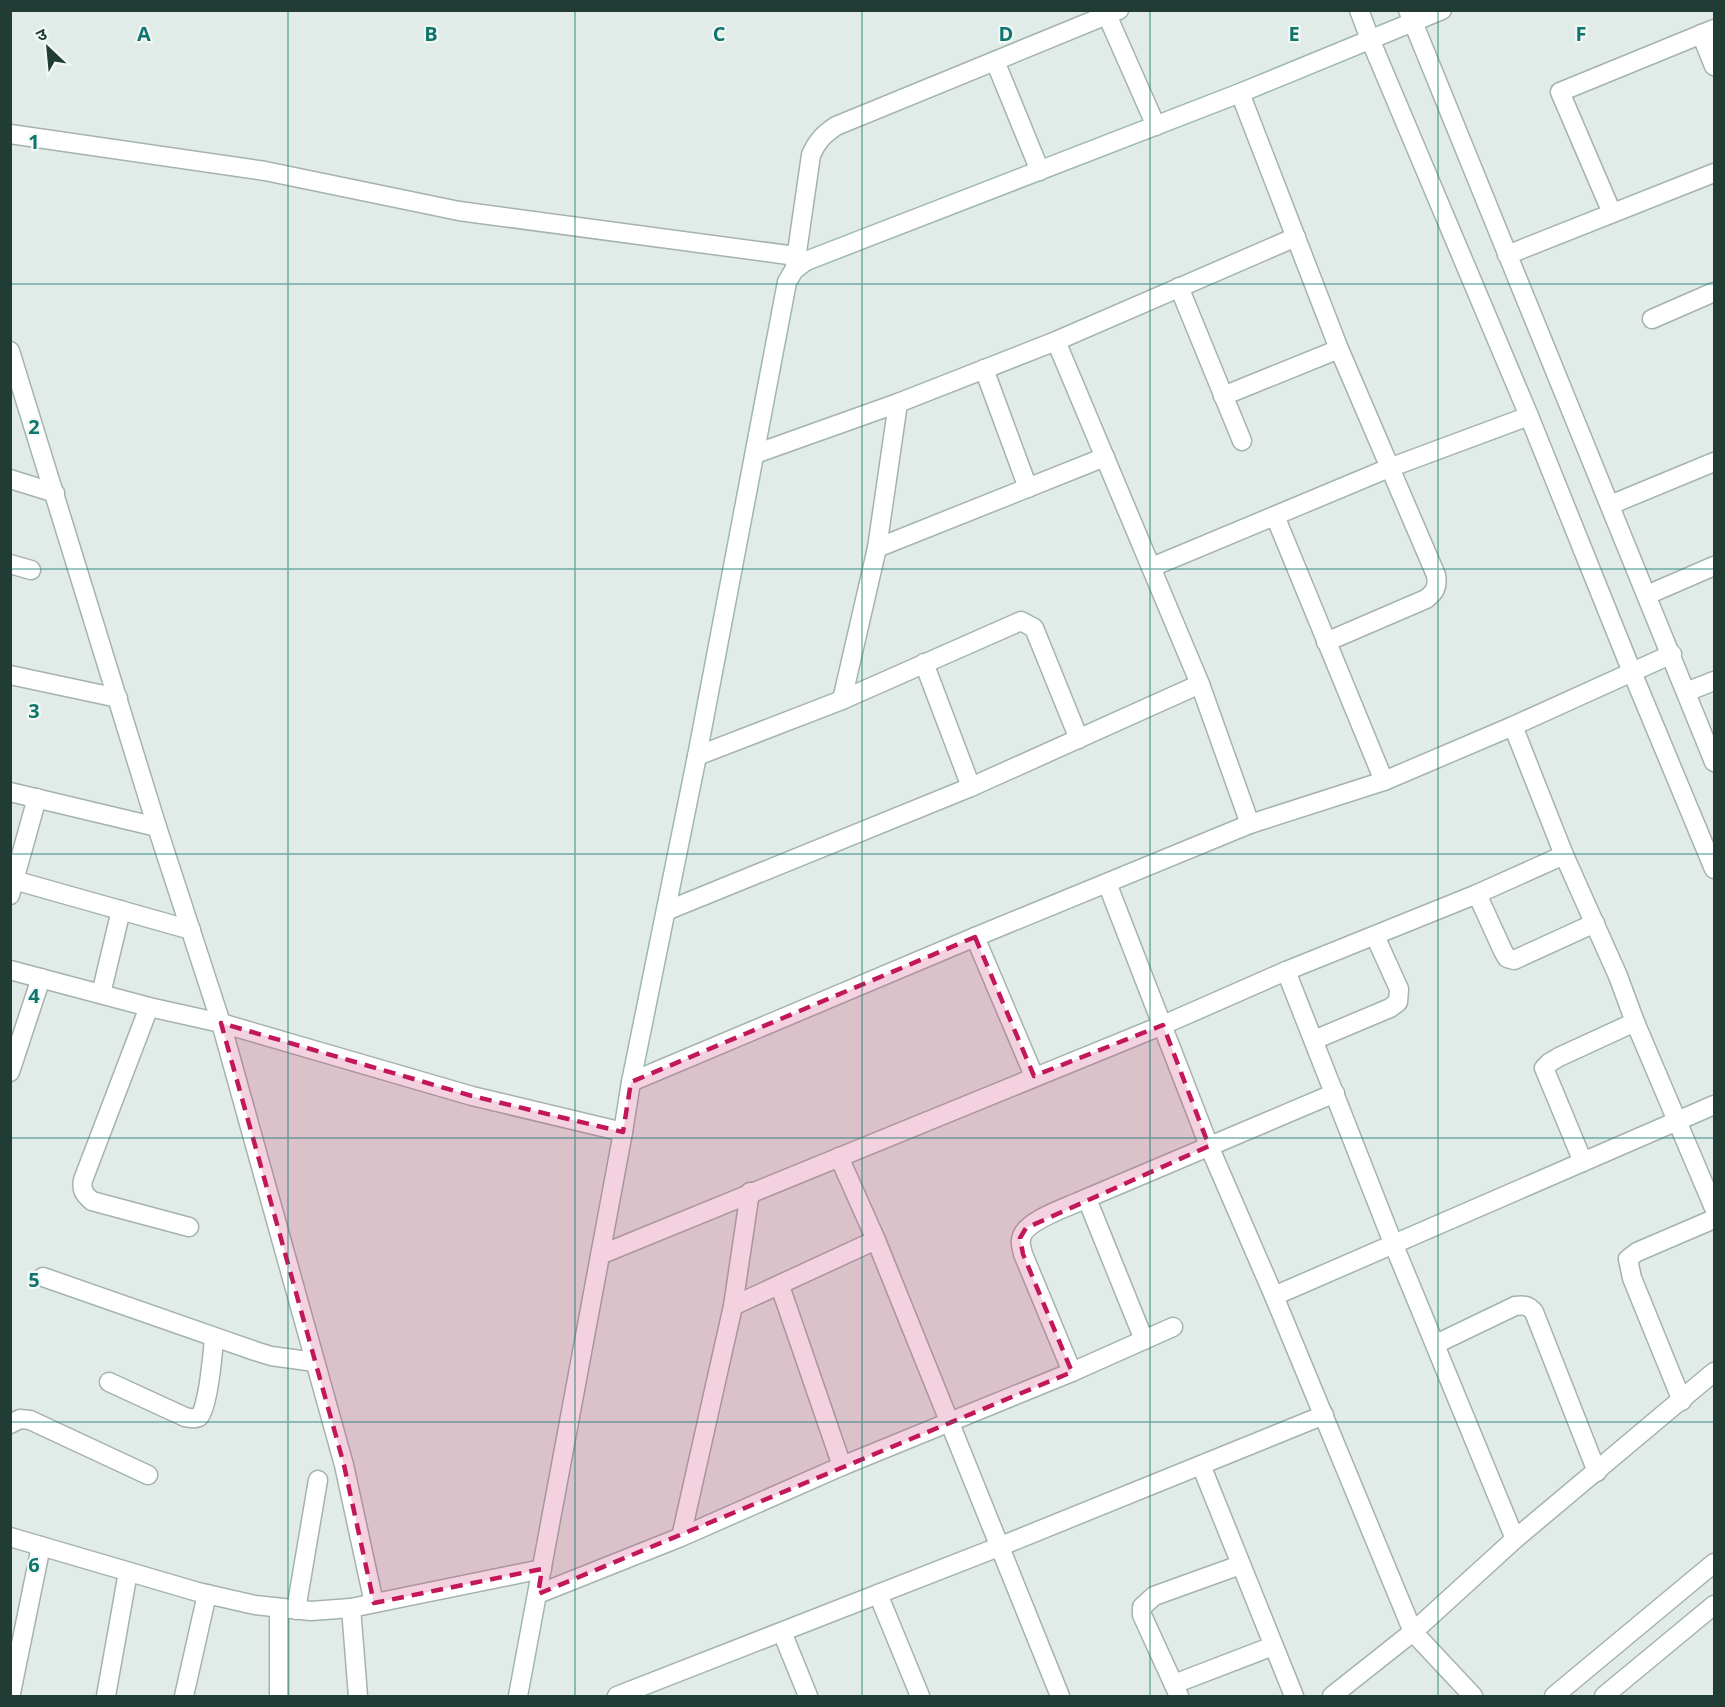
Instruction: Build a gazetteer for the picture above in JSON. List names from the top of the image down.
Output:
{
  "north": "top left",
  "grid": {
    "columns": [
      "A",
      "B",
      "C",
      "D",
      "E",
      "F"
    ],
    "rows": [
      "1",
      "2",
      "3",
      "4",
      "5",
      "6"
    ]
  }
}
